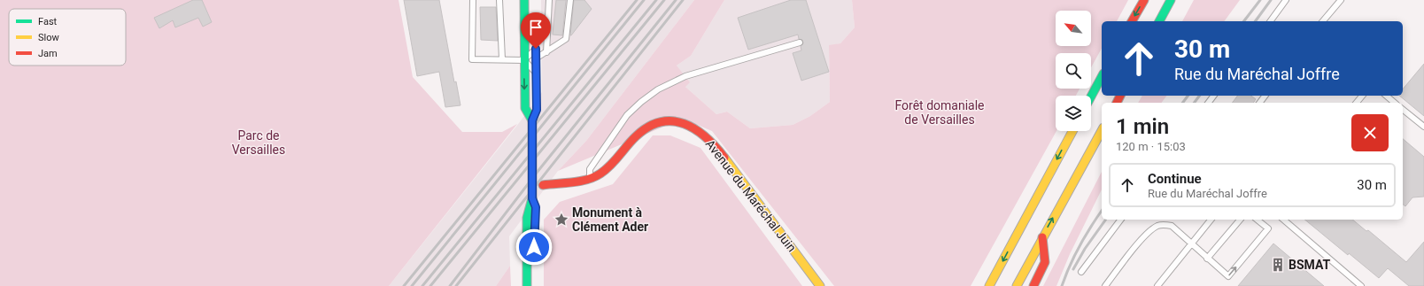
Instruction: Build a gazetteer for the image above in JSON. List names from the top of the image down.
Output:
{
  "streets": {
    "main road": ["Avenue du Maréchal Juin"]
  },
  "parks": ["Forêt domaniale de Versailles", "Parc de Versailles"],
  "places": {
    "place": ["Monument à Clément Ader"],
    "building": ["BSMAT"]
  },
  "legend": ["Fast", "Slow", "Jam"],
  "north": "top left",
  "page": {
    "turn": ["30 m", "Rue du Maréchal Joffre"],
    "heading": ["1 min", "120 m · 15:03"],
    "list": [
      {
        "name": "Continue",
        "note": "Rue du Maréchal Joffre",
        "value": "30 m"
      }
    ]
  }
}
